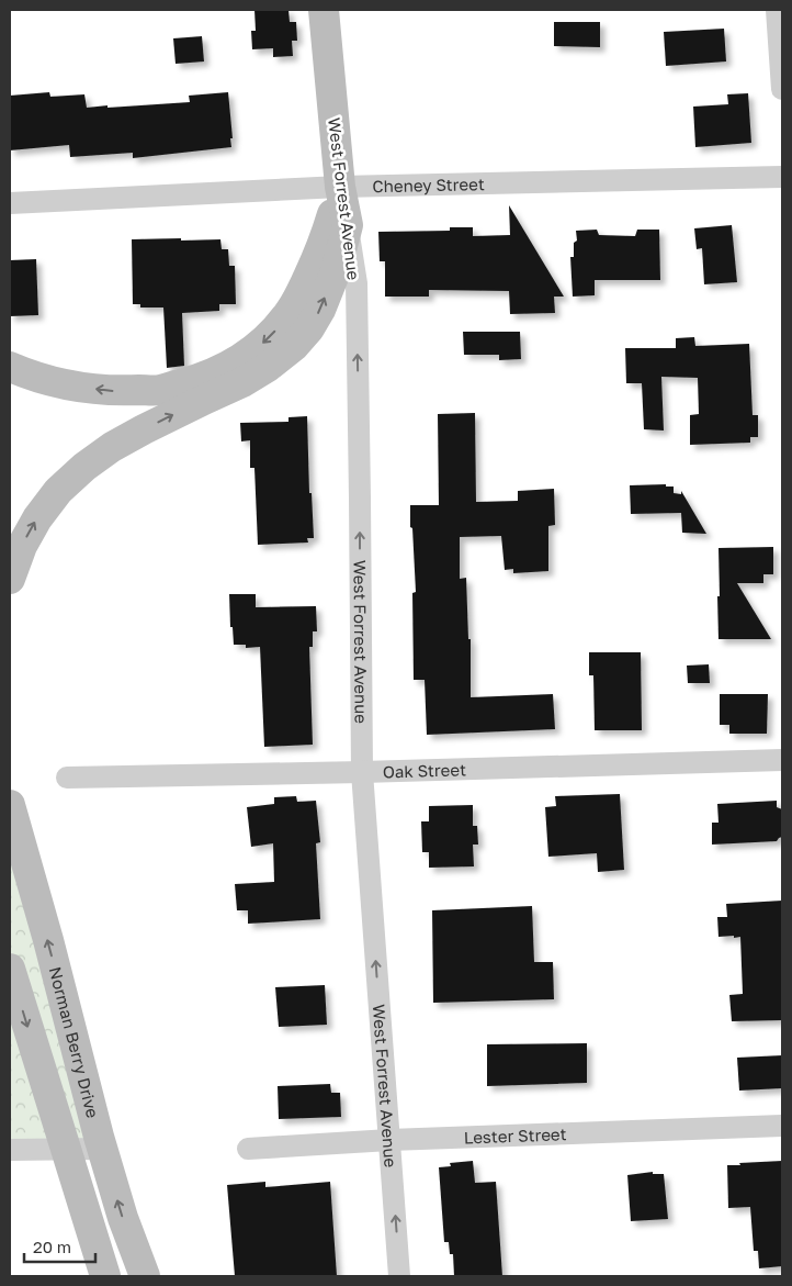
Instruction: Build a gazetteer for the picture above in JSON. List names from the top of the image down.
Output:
{
  "streets": {
    "main road": ["West Forrest Avenue", "Norman Berry Drive"],
    "street": ["Cheney Street", "Oak Street", "Lester Street"]
  },
  "crossings": [
    ["Cheney Street", "West Forrest Avenue"],
    ["West Forrest Avenue", "Oak Street"],
    ["West Forrest Avenue", "Lester Street"]
  ],
  "one_way": ["West Forrest Avenue"],
  "scale_bar": "20 m"
}
